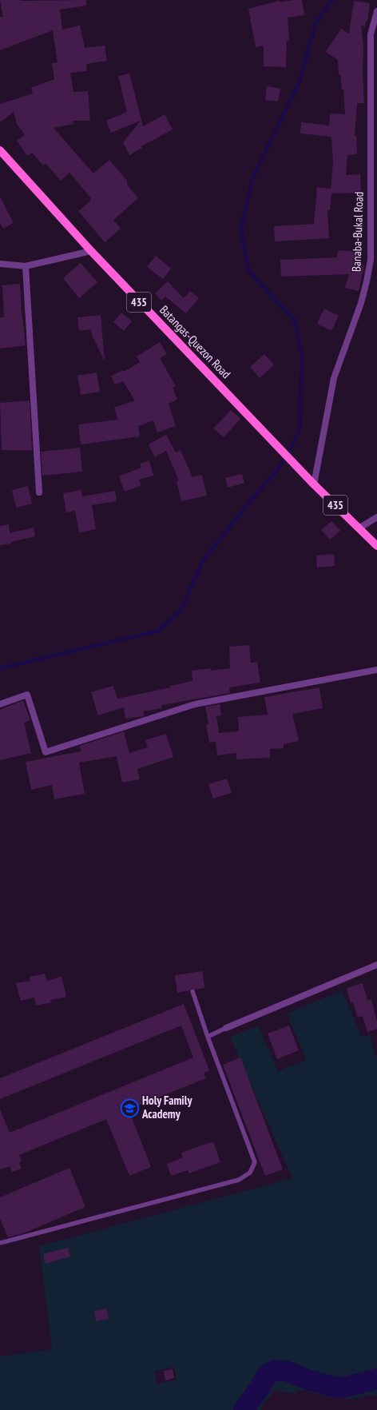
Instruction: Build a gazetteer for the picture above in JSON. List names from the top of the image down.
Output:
{
  "streets": {
    "main road": ["435", "Batangas-Quezon Road"],
    "street": ["Banaba-Bukal Road"]
  },
  "crossings": [
    ["Banaba-Bukal Road", "Batangas-Quezon Road"]
  ],
  "places": {
    "school or university": ["Holy Family Academy"]
  }
}
